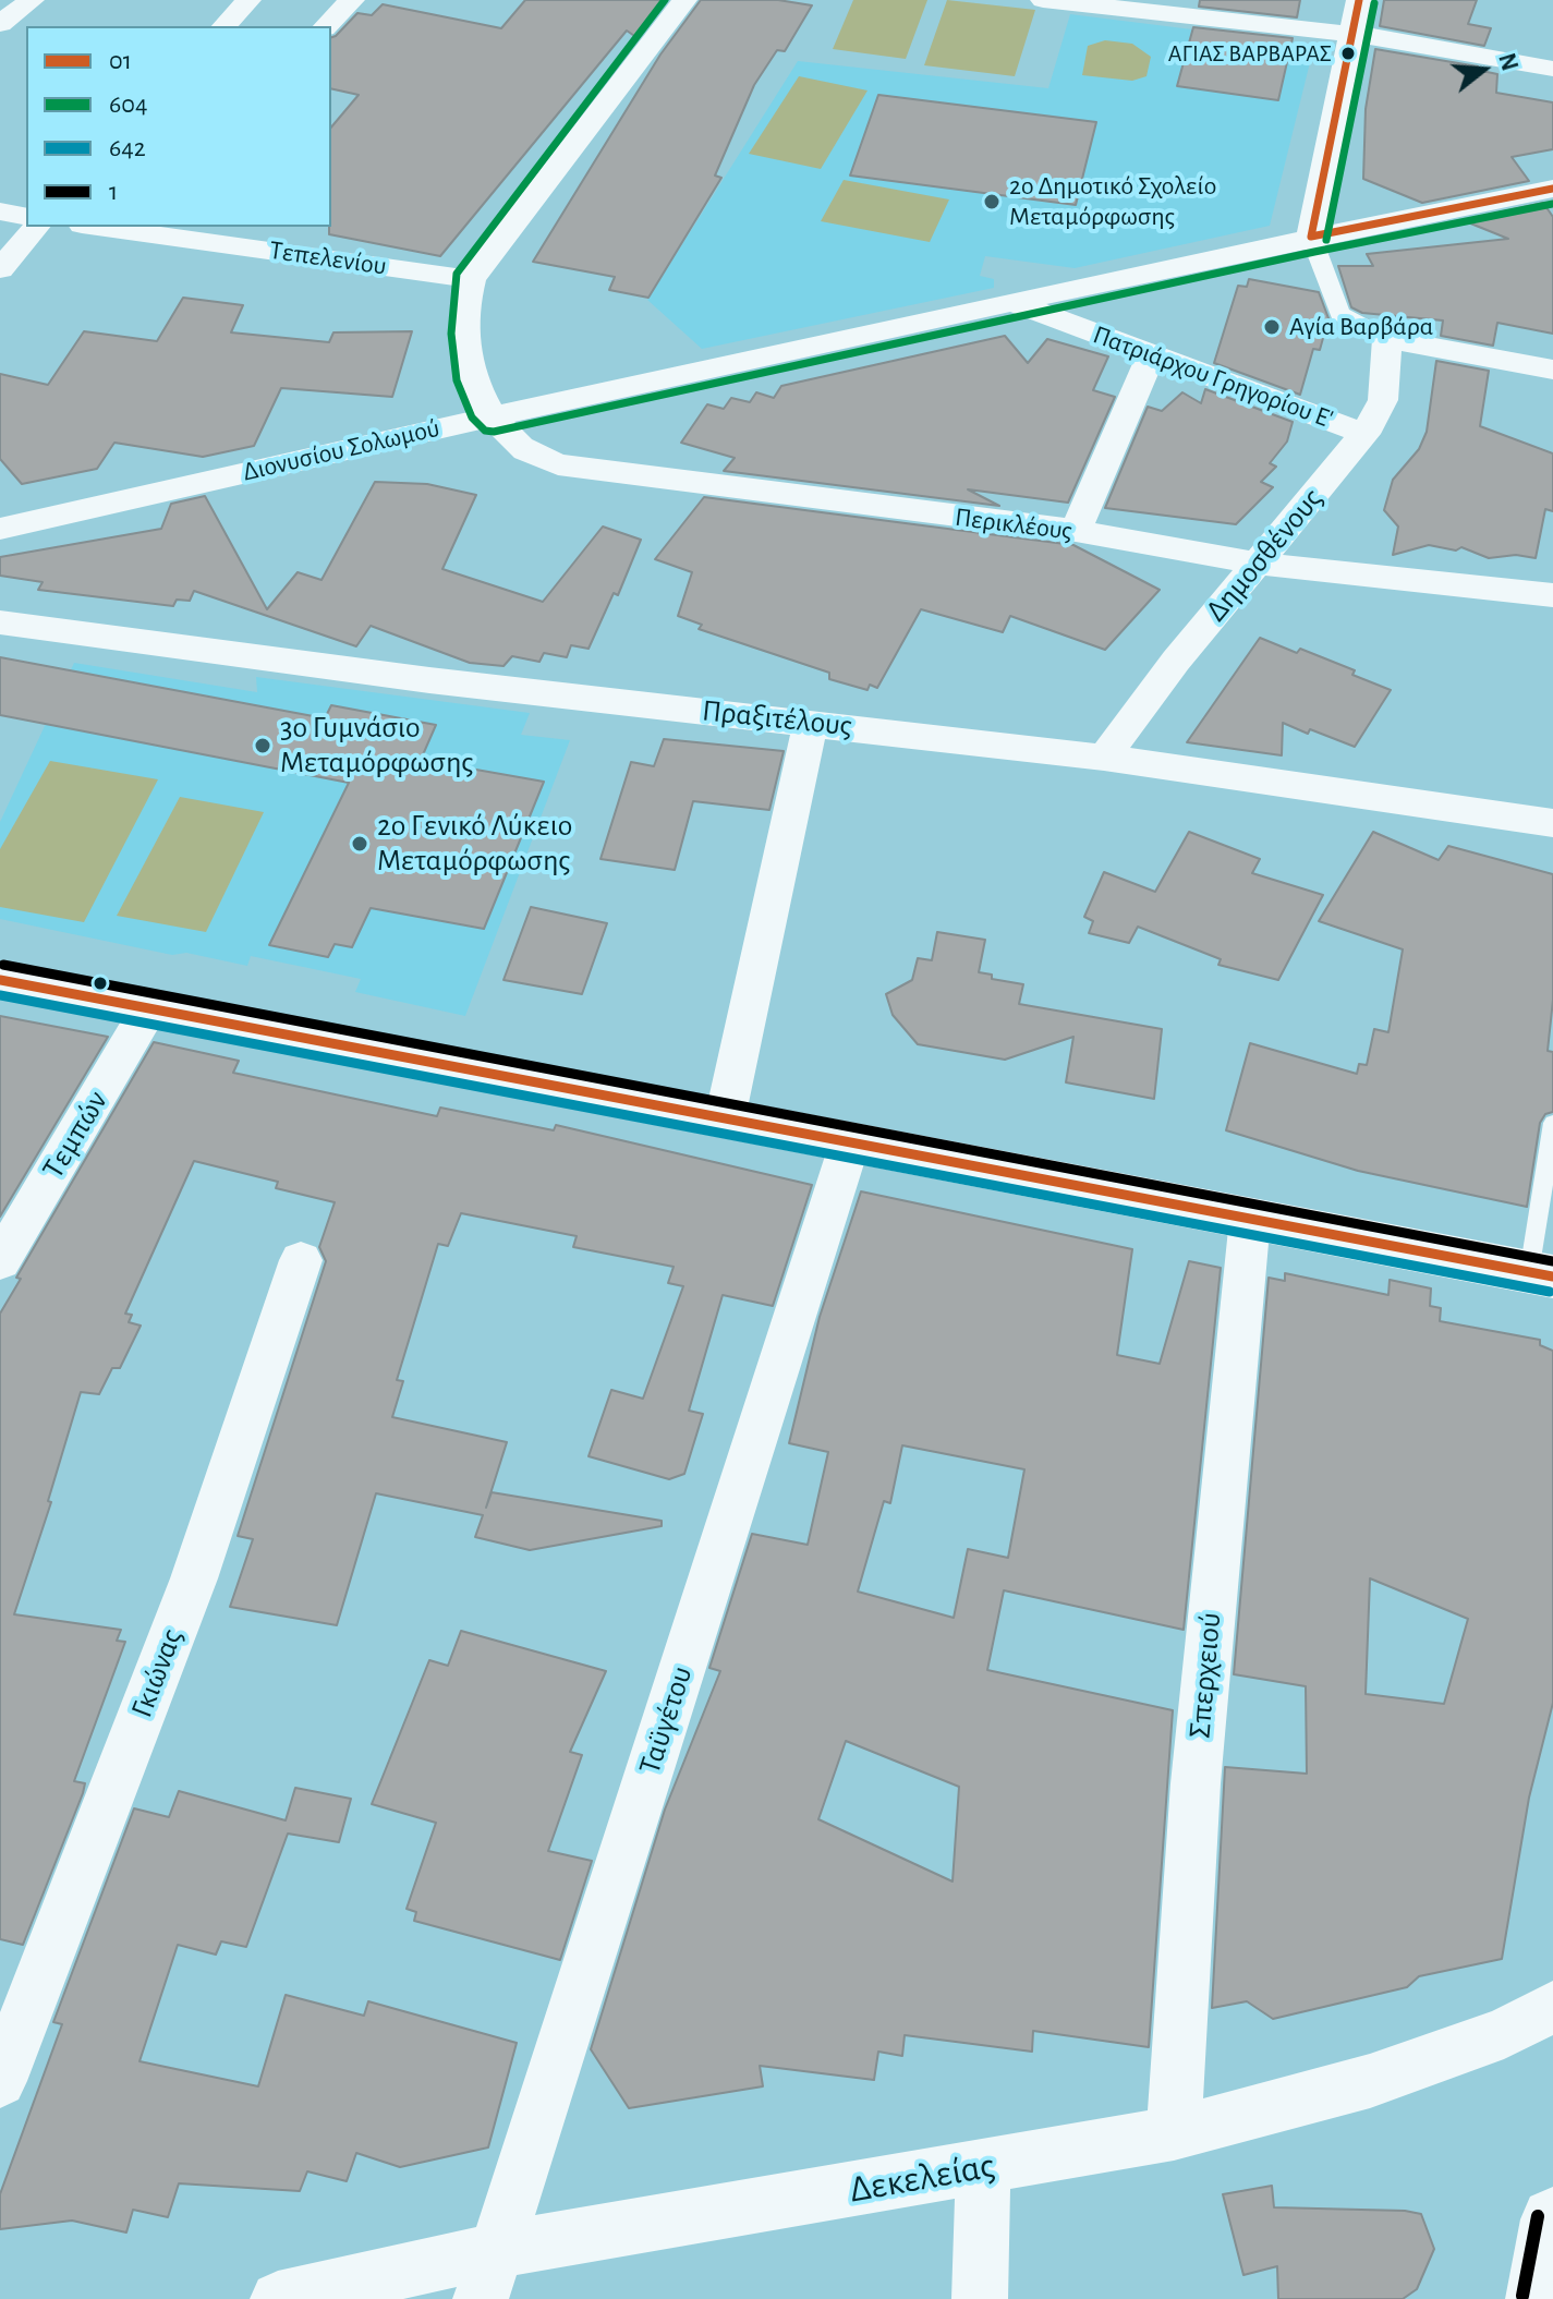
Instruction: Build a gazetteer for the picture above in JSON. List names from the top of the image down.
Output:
{
  "streets": {
    "street": [
      "Τεπελενίου",
      "Πατριάρχου Γρηγορίου Ε'",
      "Διονυσίου Σολωμού",
      "Περικλέους",
      "Δημοσθένους",
      "Πραξιτέλους",
      "Τεμπών",
      "Γκιώνας",
      "Σπερχειού",
      "Ταϋγέτου",
      "Δεκελείας"
    ]
  },
  "crossings": [
    ["Πατριάρχου Γρηγορίου Ε'", "Διονυσίου Σολωμού"],
    ["Πατριάρχου Γρηγορίου Ε'", "Δημοσθένους"],
    ["Διονυσίου Σολωμού", "Περικλέους"],
    ["Περικλέους", "Δημοσθένους"],
    ["Δημοσθένους", "Πραξιτέλους"],
    ["Σπερχειού", "Δεκελείας"],
    ["Ταϋγέτου", "Δεκελείας"]
  ],
  "places": [
    "ΑΓΙΑΣ ΒΑΡΒΑΡΑΣ",
    "2ο Δημοτικό Σχολείο Μεταμόρφωσης",
    "Αγία Βαρβάρα",
    "3ο Γυμνάσιο Μεταμόρφωσης",
    "2ο Γενικό Λύκειο Μεταμόρφωσης"
  ],
  "lines": [
    "transit line 01",
    "transit line 604",
    "transit line 1",
    "transit line 642"
  ],
  "legend": [
    "01",
    "604",
    "642",
    "1"
  ],
  "north": "right"
}
